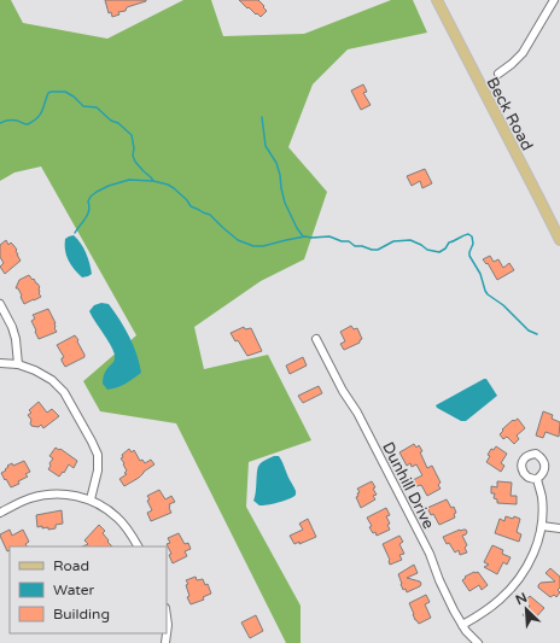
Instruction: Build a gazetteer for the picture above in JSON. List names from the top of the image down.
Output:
{
  "streets": {
    "main road": ["Beck Road"],
    "street": ["Dunhill Drive"]
  },
  "legend": ["Road", "Water", "Building"],
  "north": "top left"
}
